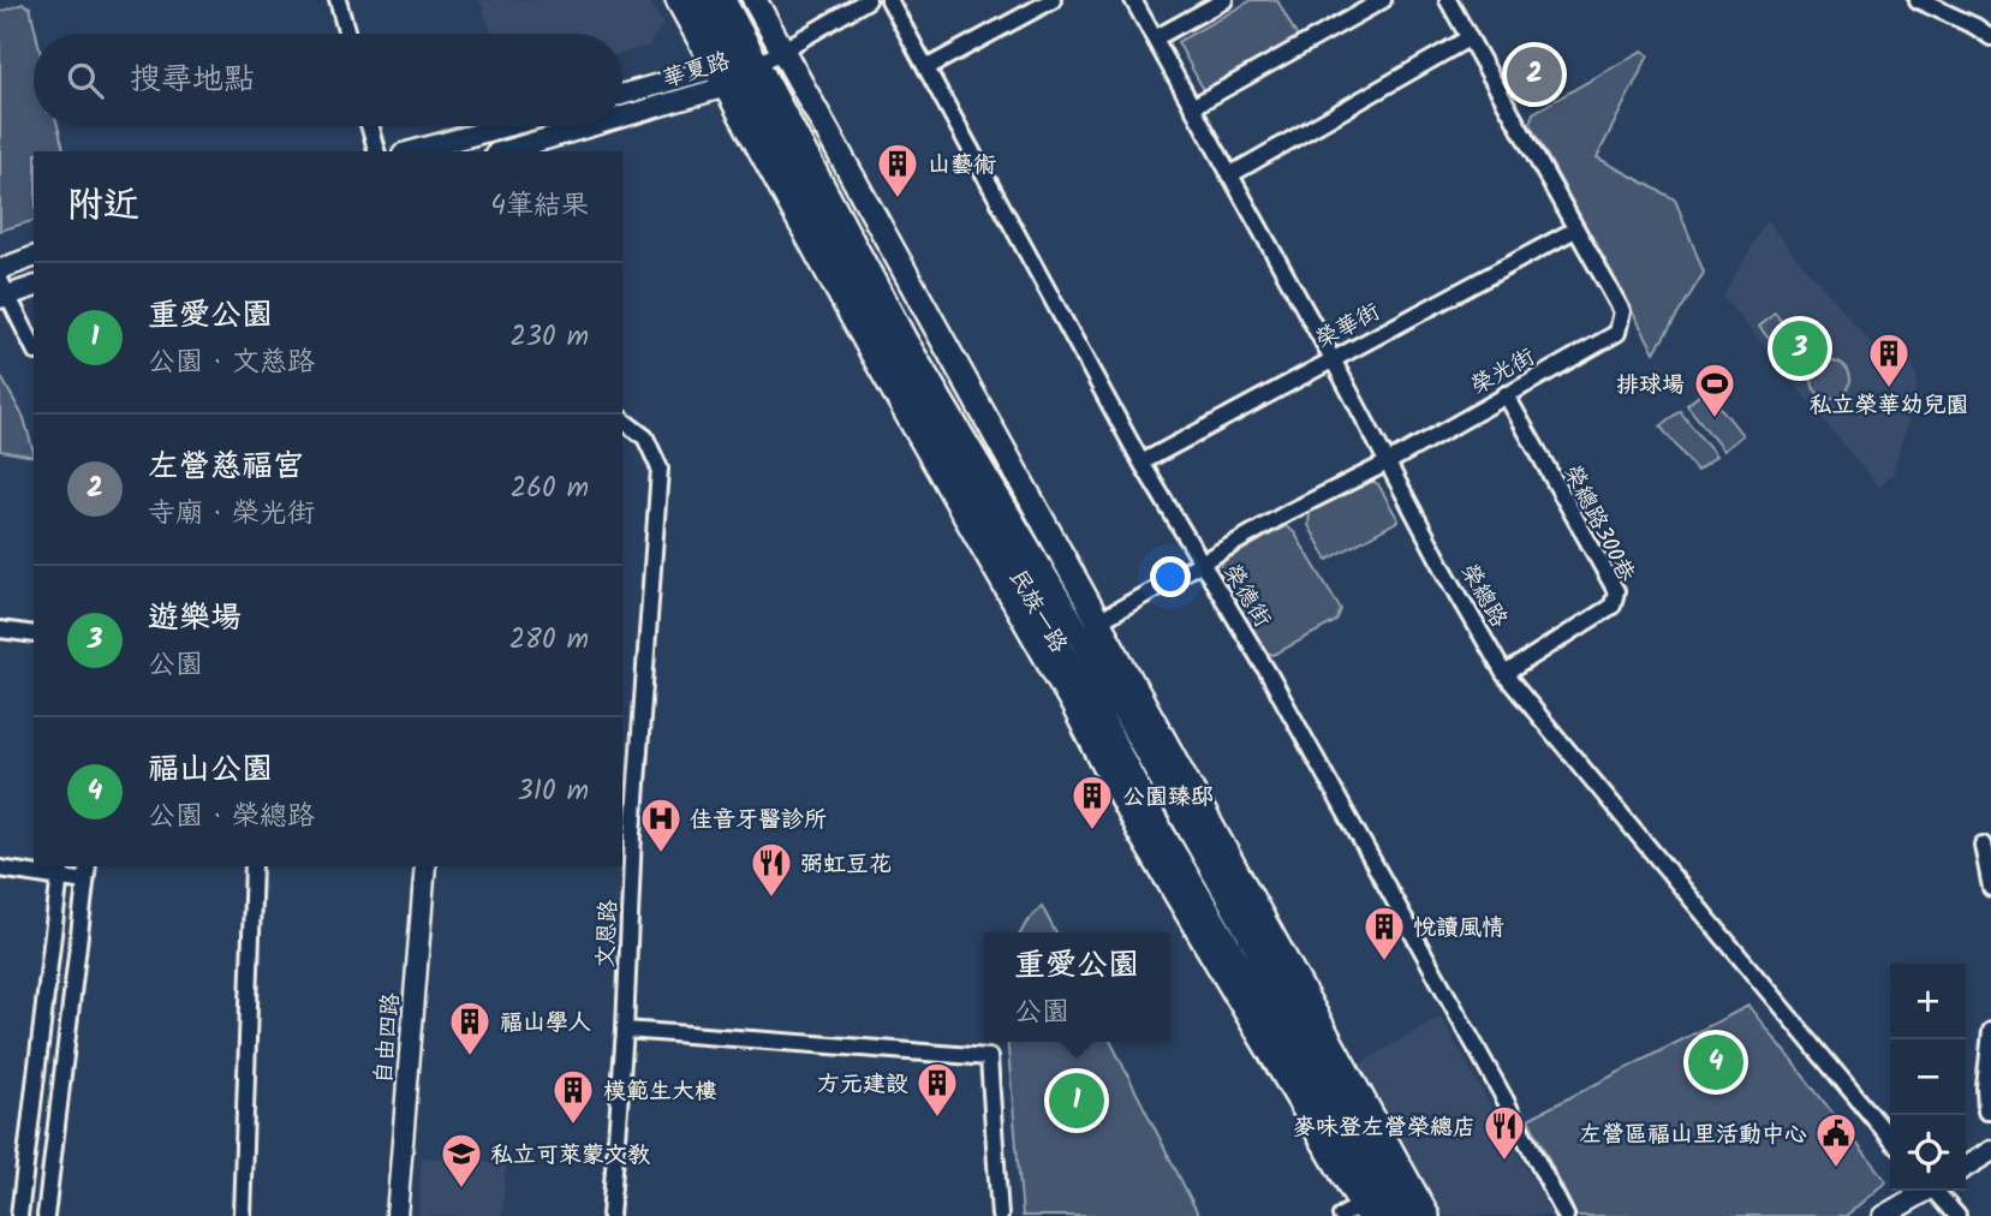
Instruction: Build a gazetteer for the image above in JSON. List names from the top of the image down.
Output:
{
  "streets": {
    "main road": ["民族一路"],
    "street": [
      "華夏路",
      "榮華街",
      "榮光街",
      "榮總路300巷",
      "榮德街",
      "榮總路",
      "文恩路",
      "自由四路"
    ]
  },
  "crossings": [
    ["華夏路", "民族一路"],
    ["榮華街", "榮光街"],
    ["榮華街", "榮德街"],
    ["榮華街", "榮總路"],
    ["榮光街", "榮總路300巷"],
    ["榮光街", "榮德街"],
    ["榮光街", "榮總路"],
    ["榮光街", "民族一路"],
    ["榮總路300巷", "榮總路"]
  ],
  "places": {
    "building": [
      "山藝術",
      "私立榮華幼兒園",
      "公園臻邸",
      "悅讀風情",
      "福山學人",
      "方元建設",
      "模範生大樓"
    ],
    "sports": ["排球場"],
    "hospital": ["佳音牙醫診所"],
    "restaurant": ["弼虹豆花", "麥味登左營榮總店"],
    "public building": ["左營區福山里活動中心"],
    "school or university": ["私立可萊蒙文教"]
  },
  "page": {
    "search": "搜尋地點",
    "pins": [
      "2",
      "3",
      "4",
      "1"
    ],
    "heading": ["附近", "4筆結果"],
    "list": [
      {
        "mark": "1",
        "name": "重愛公園",
        "note": "公園 · 文慈路",
        "value": "230 m"
      },
      {
        "mark": "2",
        "name": "左營慈福宮",
        "note": "寺廟 · 榮光街",
        "value": "260 m"
      },
      {
        "mark": "3",
        "name": "遊樂場",
        "note": "公園",
        "value": "280 m"
      },
      {
        "mark": "4",
        "name": "福山公園",
        "note": "公園 · 榮總路",
        "value": "310 m"
      }
    ],
    "popup": ["重愛公園", "公園"],
    "map_buttons": ["+", "−"]
  }
}
